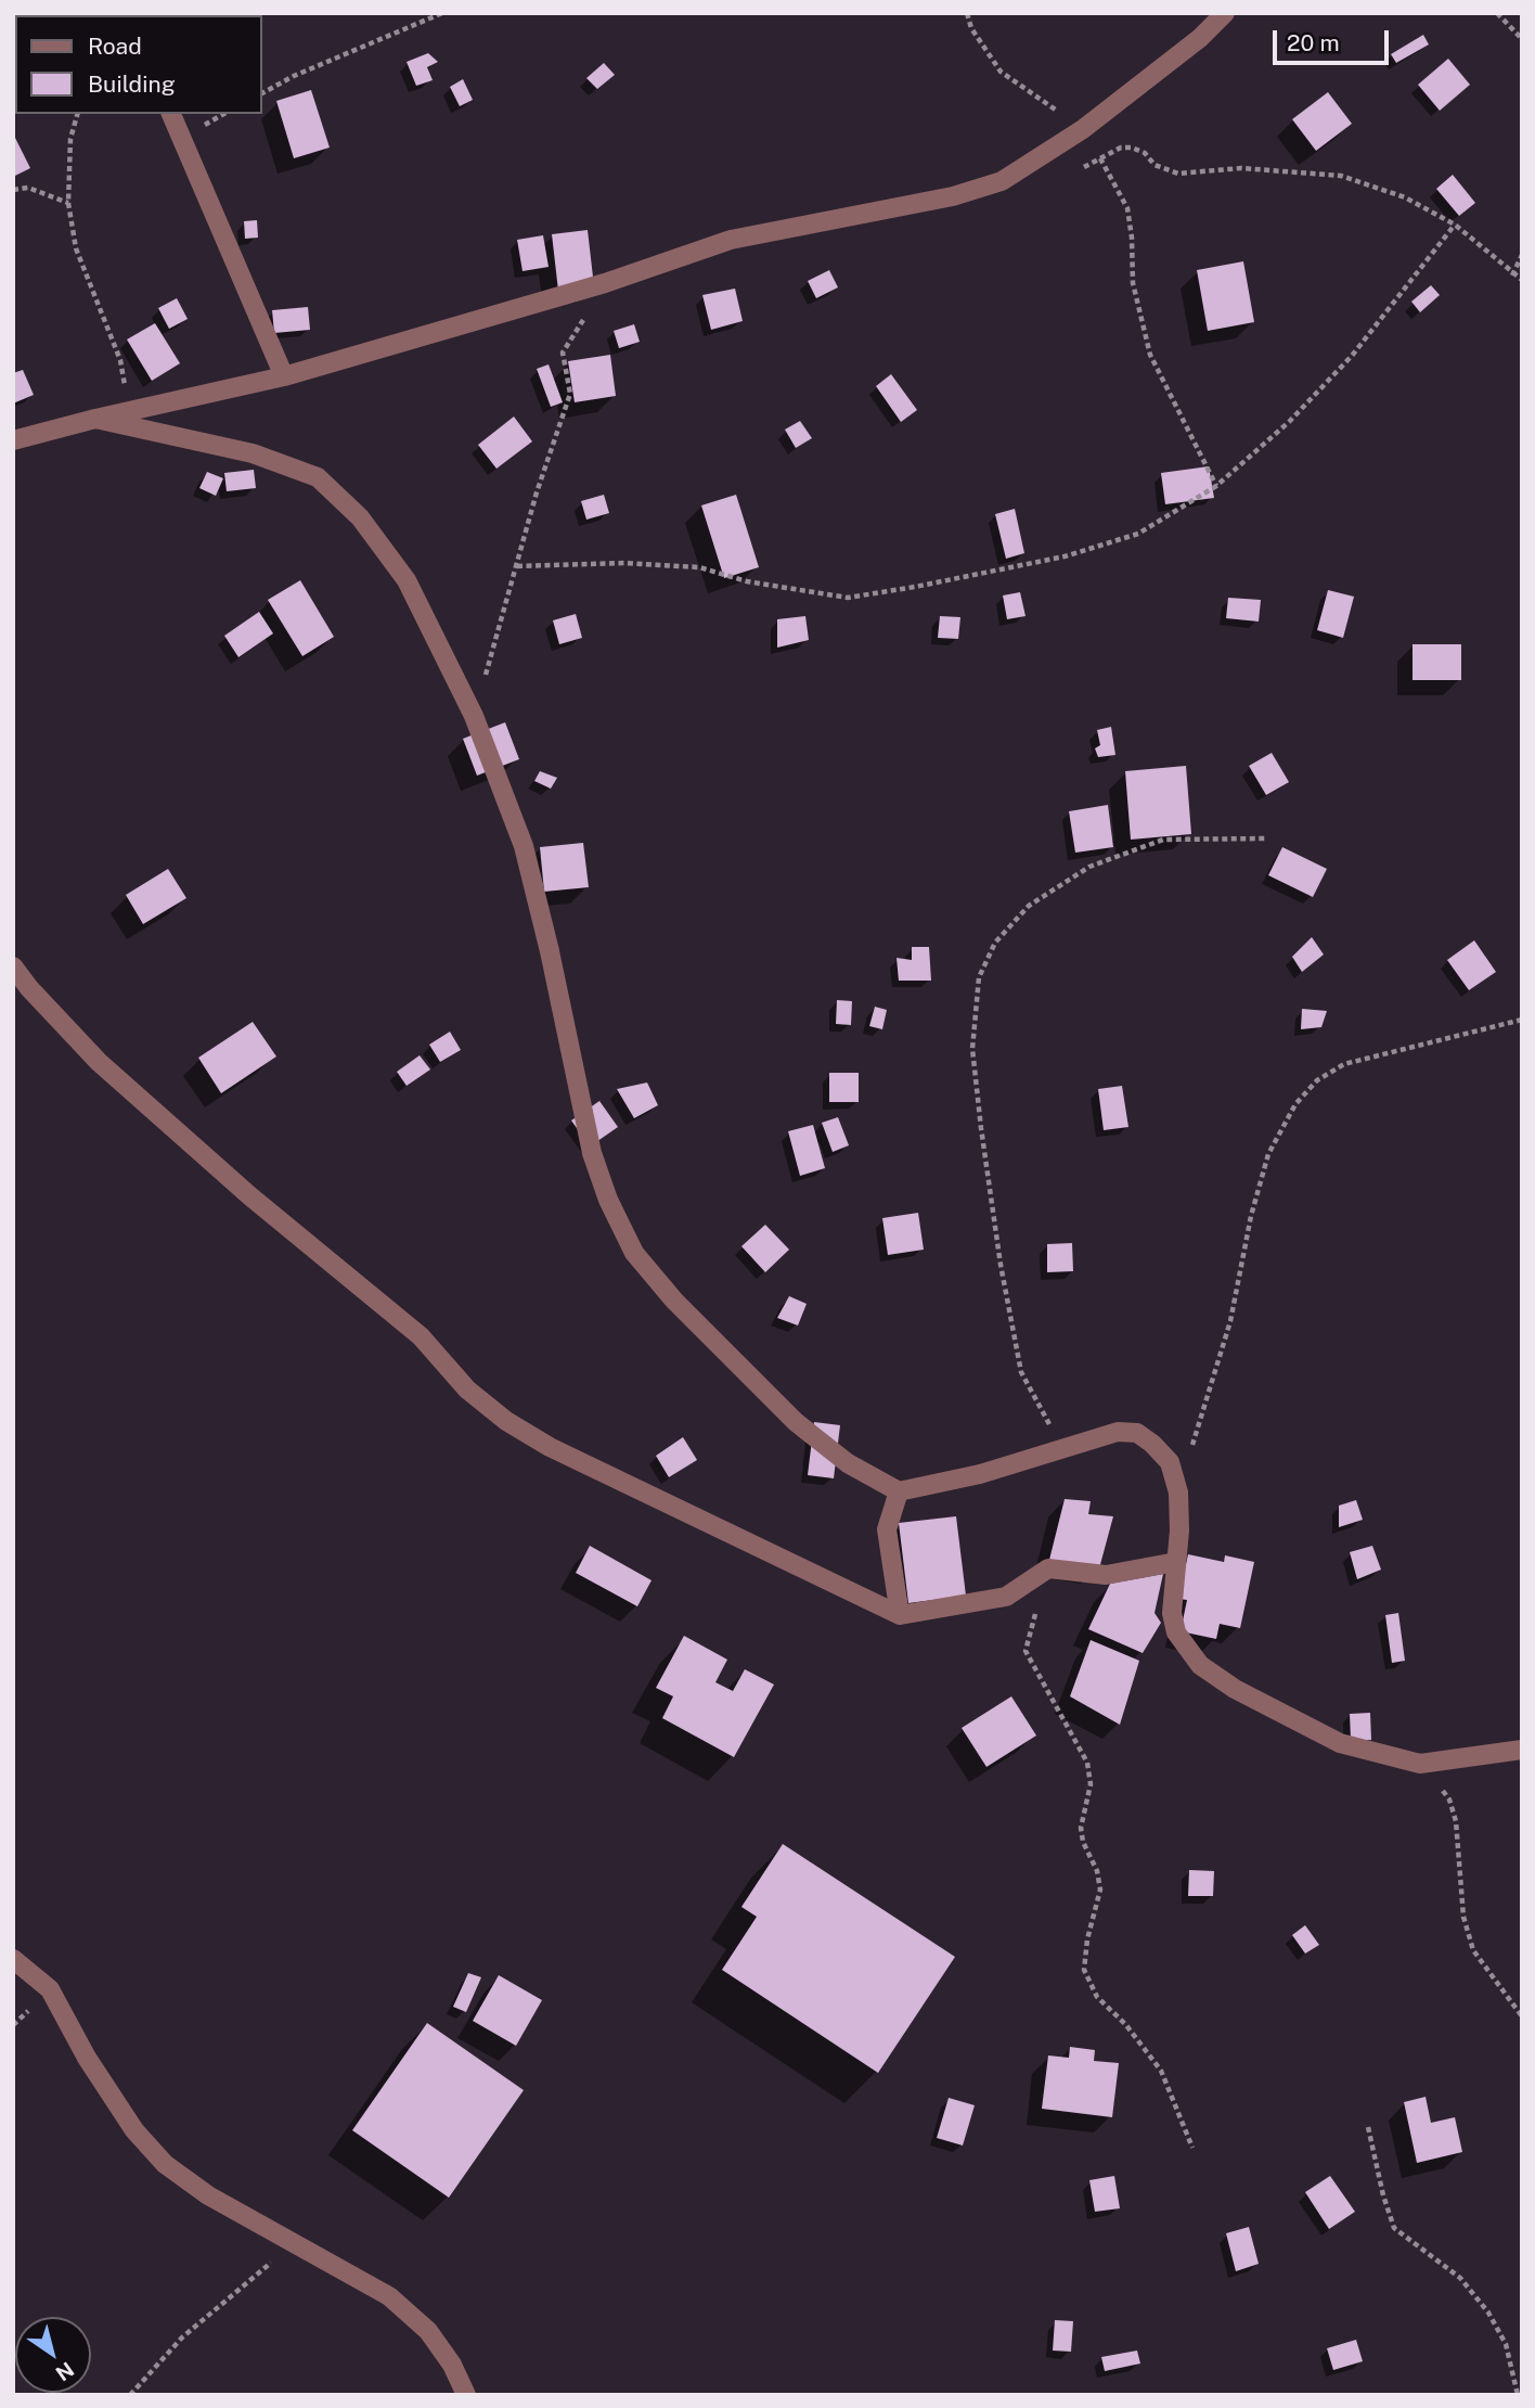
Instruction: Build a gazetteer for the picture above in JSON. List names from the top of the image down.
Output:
{
  "legend": ["Road", "Building"],
  "scale_bar": "20 m",
  "north": "bottom right"
}
